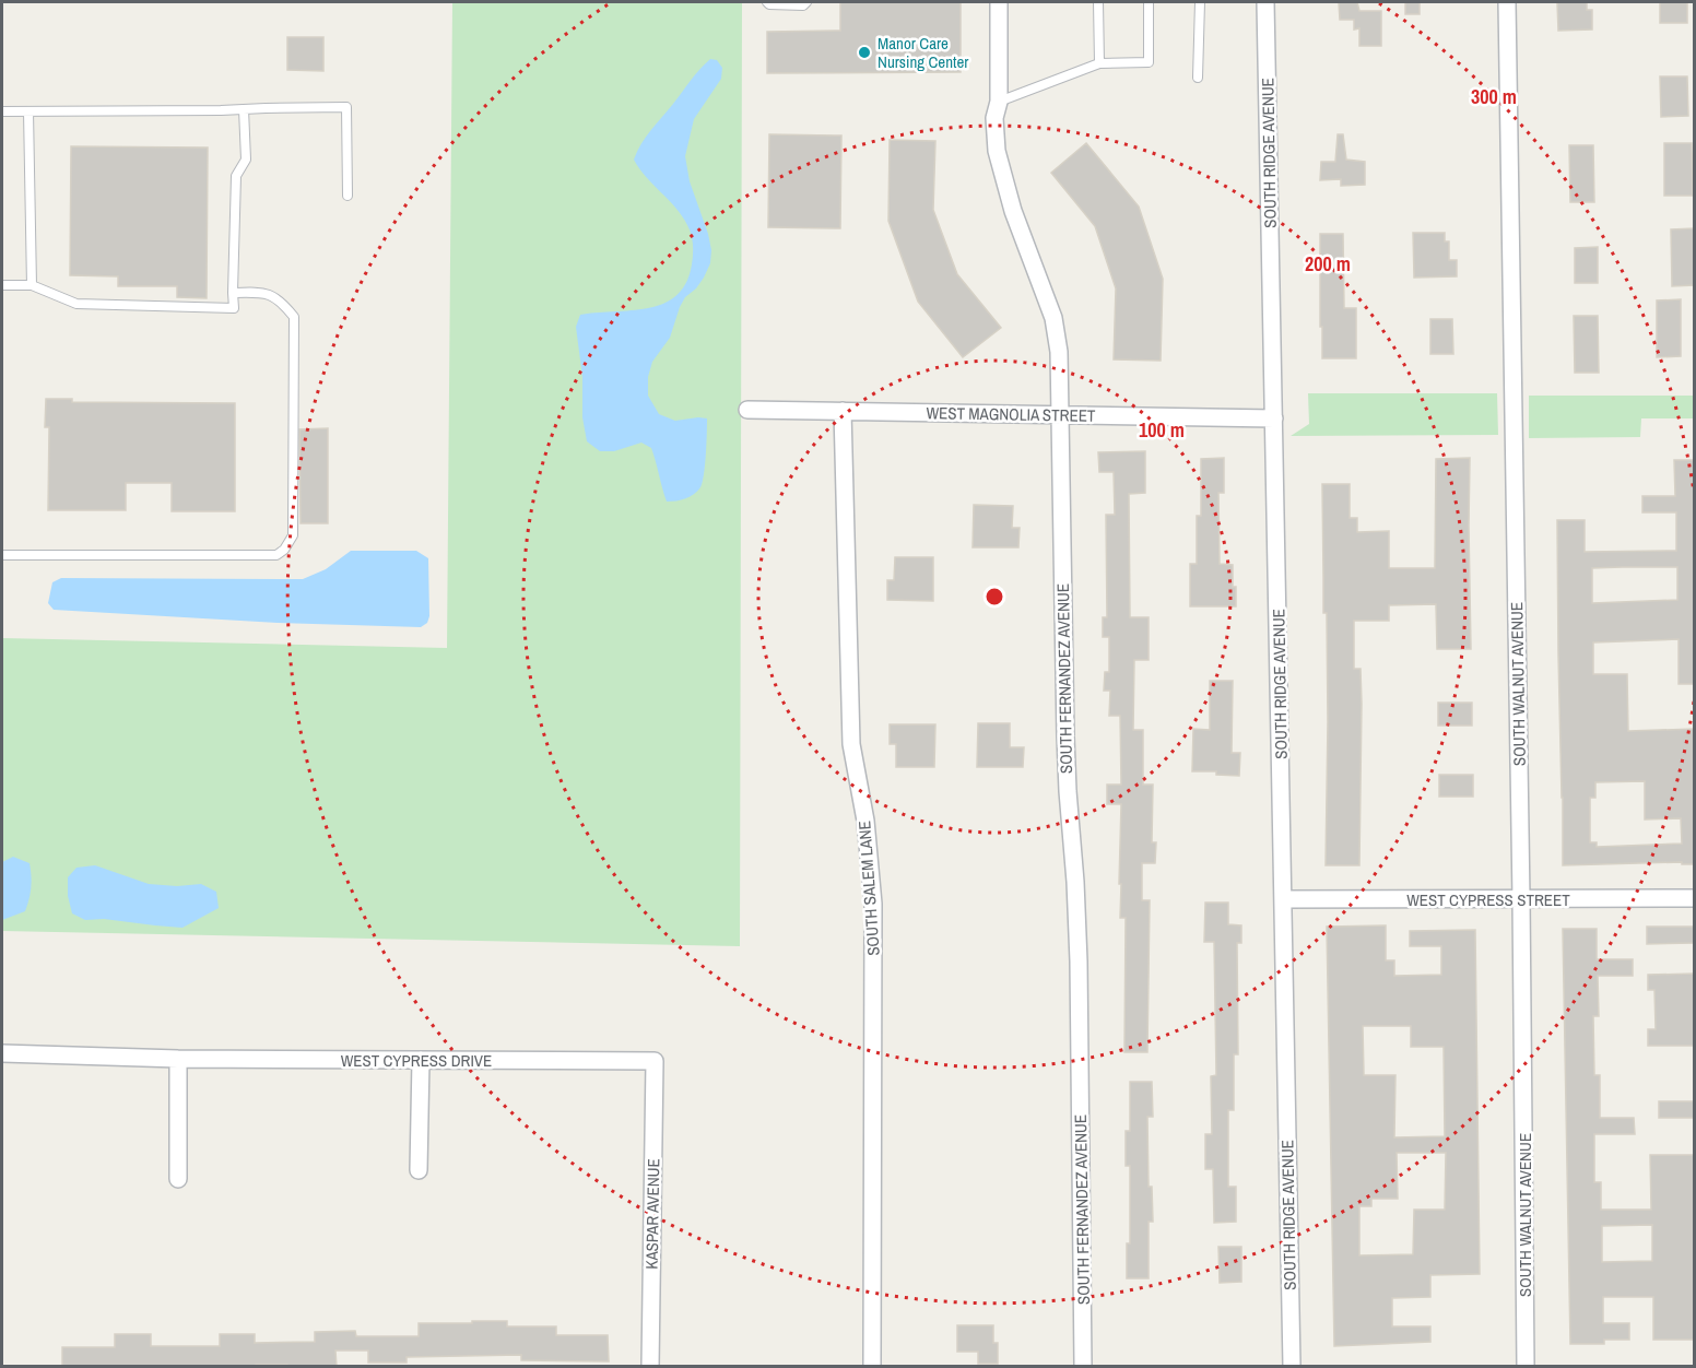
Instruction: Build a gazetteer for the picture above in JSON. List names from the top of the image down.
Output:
{
  "streets": {
    "street": [
      "SOUTH RIDGE AVENUE",
      "WEST MAGNOLIA STREET",
      "SOUTH FERNANDEZ AVENUE",
      "SOUTH WALNUT AVENUE",
      "SOUTH SALEM LANE",
      "WEST CYPRESS STREET",
      "WEST CYPRESS DRIVE",
      "KASPAR AVENUE"
    ]
  },
  "crossings": [
    ["SOUTH RIDGE AVENUE", "WEST MAGNOLIA STREET"],
    ["SOUTH RIDGE AVENUE", "WEST CYPRESS STREET"],
    ["WEST MAGNOLIA STREET", "SOUTH FERNANDEZ AVENUE"],
    ["WEST MAGNOLIA STREET", "SOUTH SALEM LANE"],
    ["SOUTH WALNUT AVENUE", "WEST CYPRESS STREET"],
    ["WEST CYPRESS DRIVE", "KASPAR AVENUE"]
  ],
  "places": ["Manor Care Nursing Center"],
  "rings": ["300 m", "200 m", "100 m"]
}
